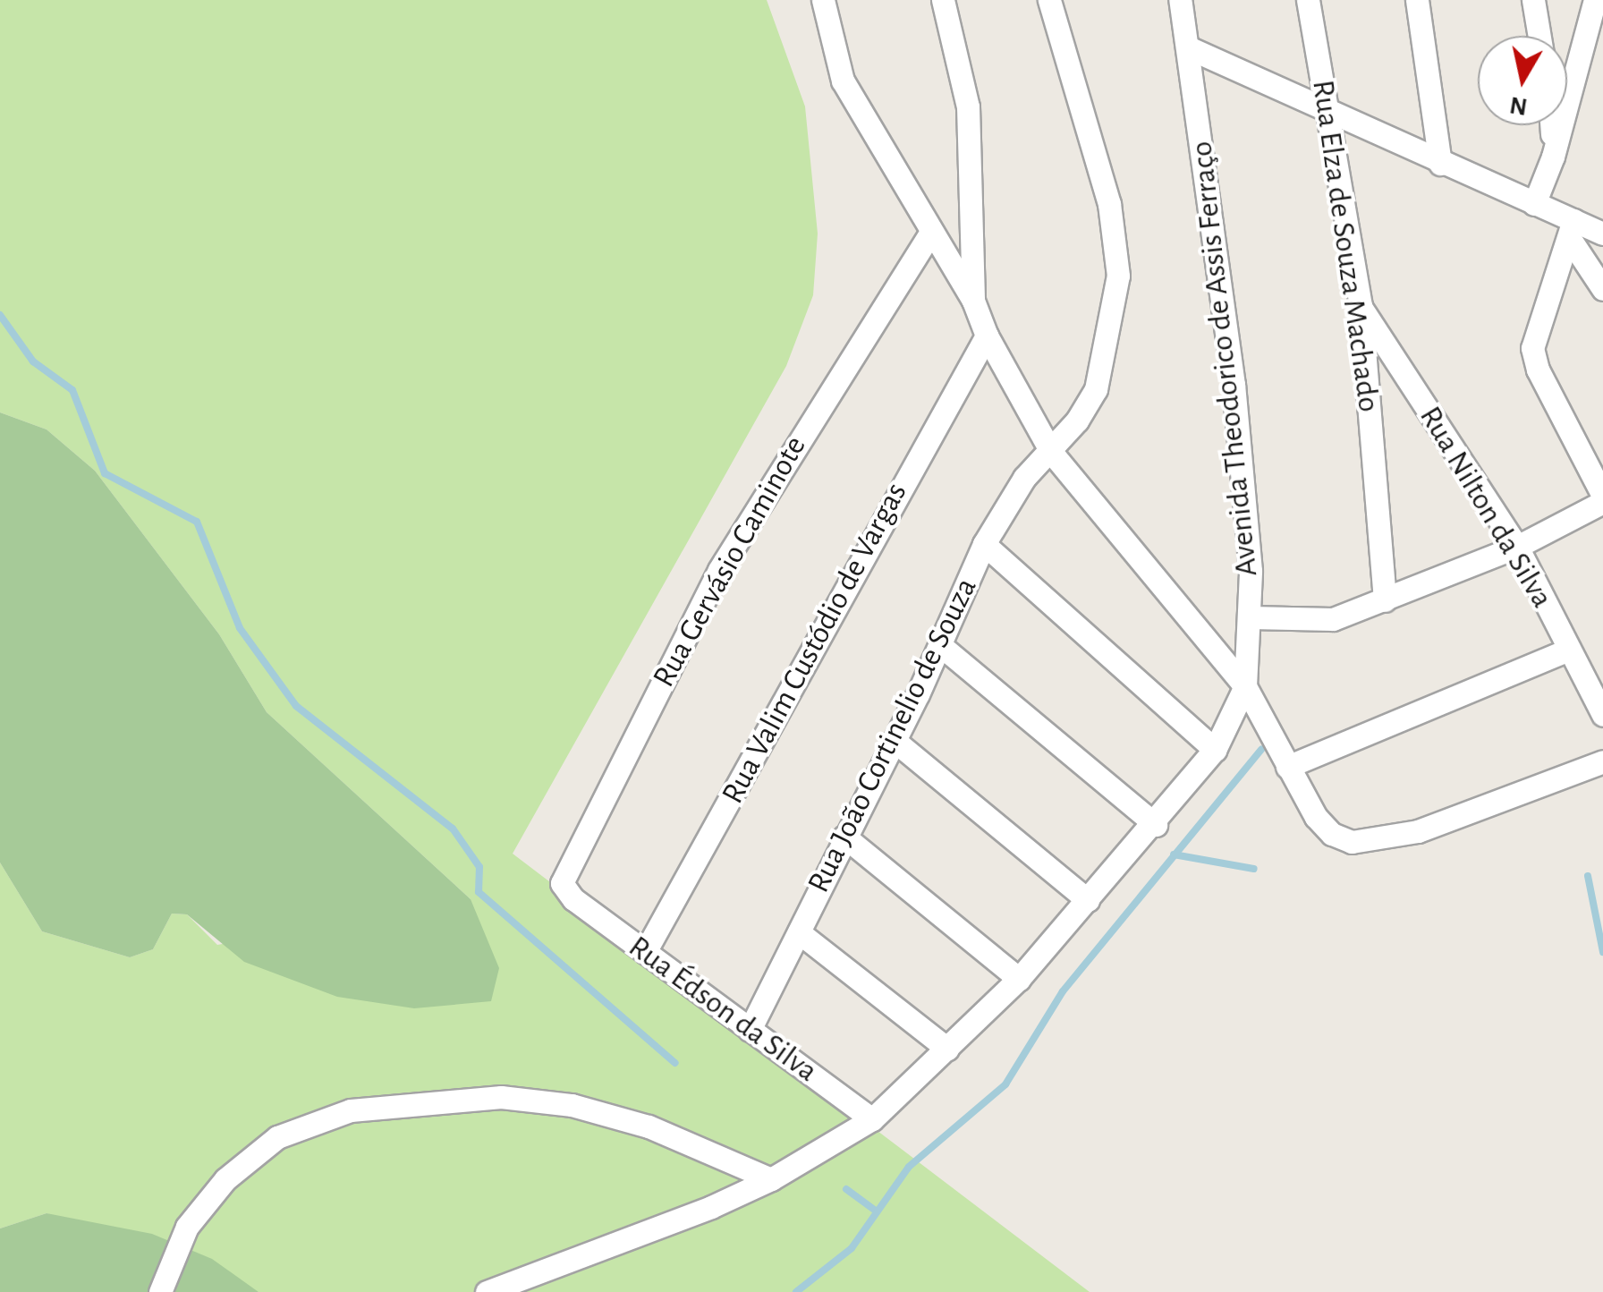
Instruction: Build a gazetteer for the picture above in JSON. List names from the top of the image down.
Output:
{
  "streets": {
    "street": [
      "Rua Elza de Souza Machado",
      "Avenida Theodorico de Assis Ferraço",
      "Rua Nilton da Silva",
      "Rua Gervásio Caminote",
      "Rua Valim Custódio de Vargas",
      "Rua João Cortinelio de Souza",
      "Rua Édson da Silva"
    ]
  },
  "crossings": [
    ["Rua Elza de Souza Machado", "Rua Nilton da Silva"],
    ["Avenida Theodorico de Assis Ferraço", "Rua Édson da Silva"],
    ["Rua Gervásio Caminote", "Rua Édson da Silva"],
    ["Rua Valim Custódio de Vargas", "Rua Édson da Silva"],
    ["Rua João Cortinelio de Souza", "Rua Édson da Silva"]
  ],
  "north": "bottom"
}
